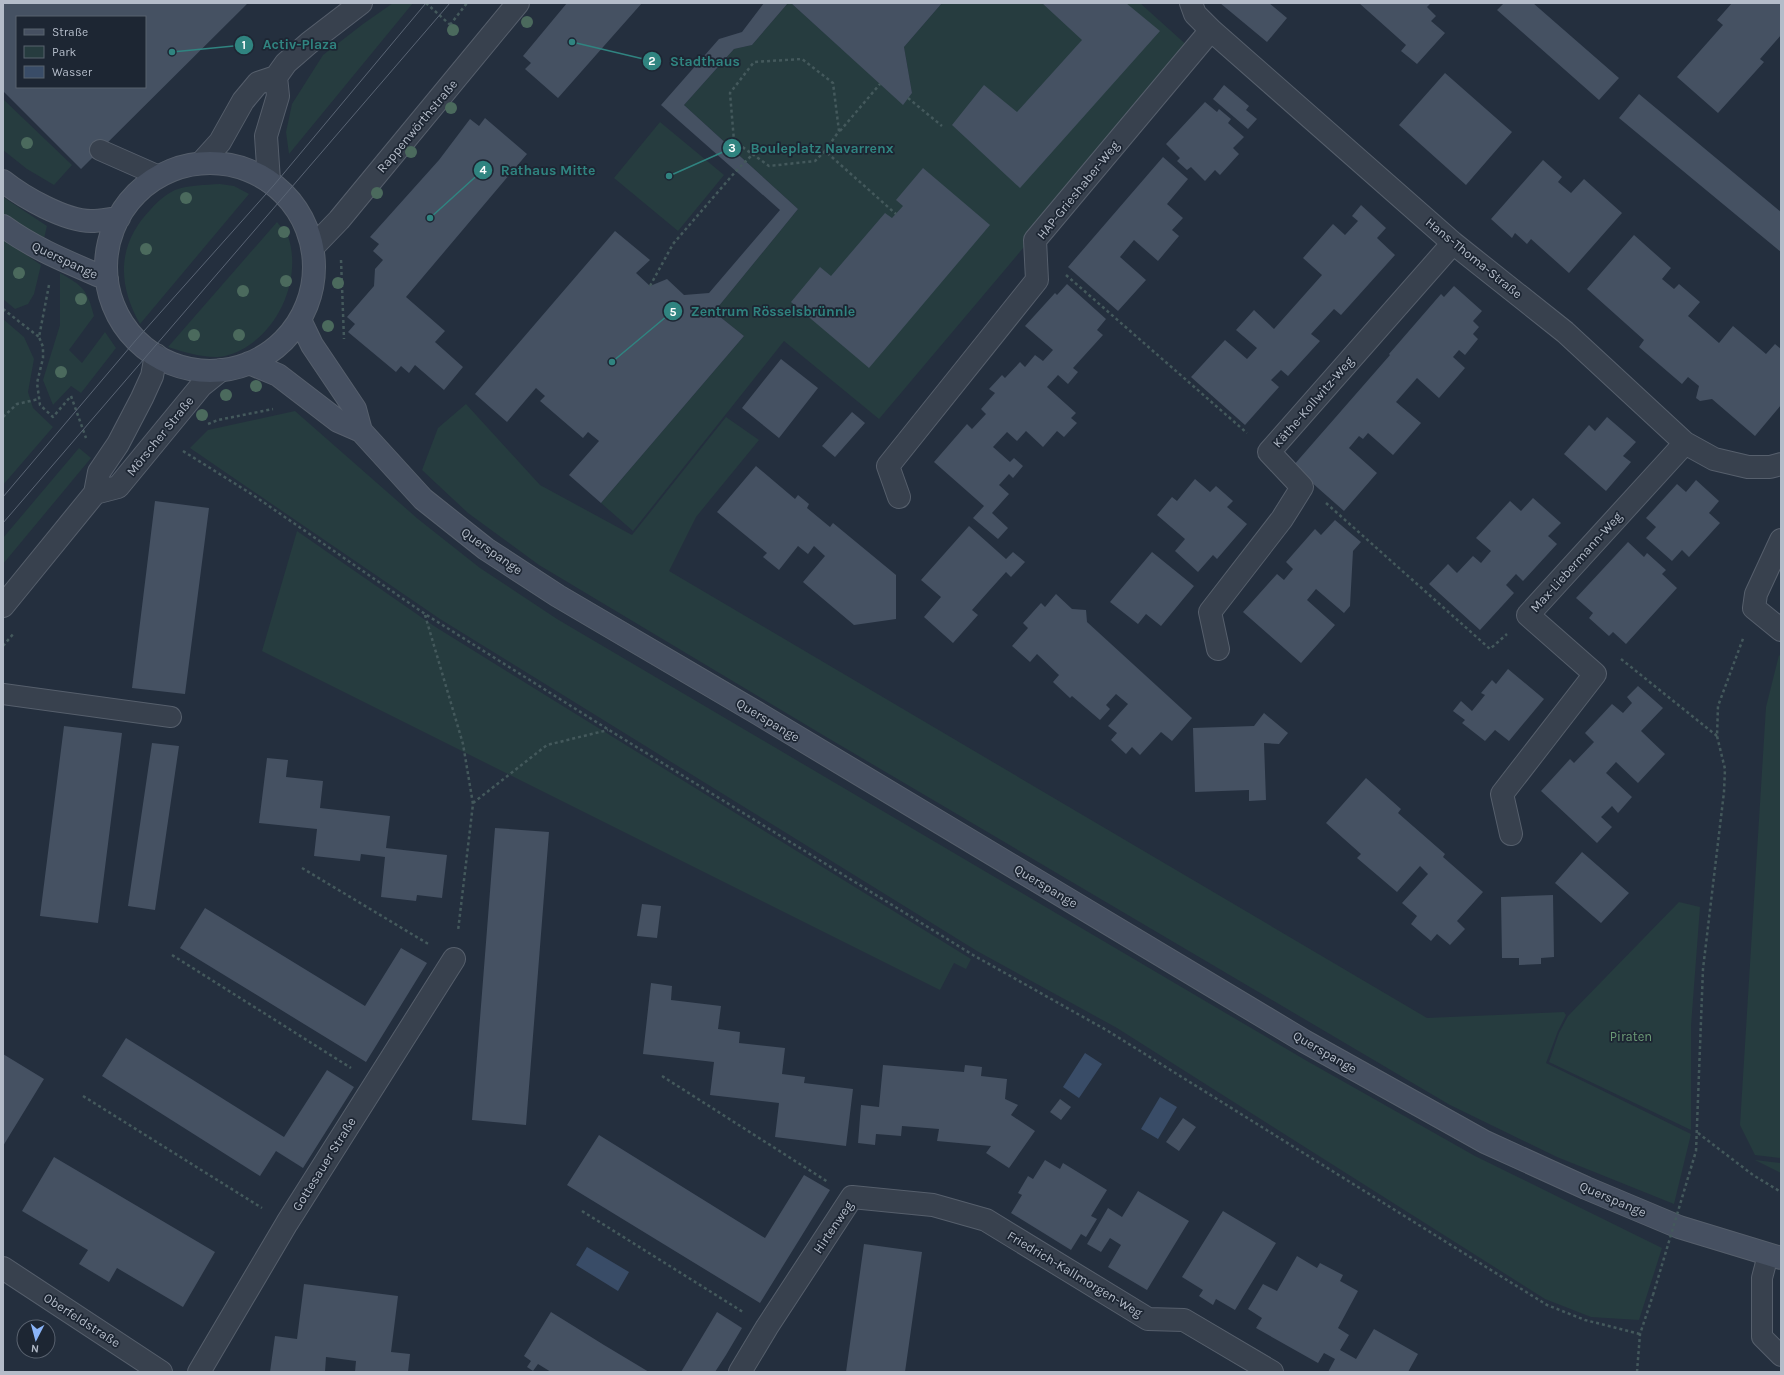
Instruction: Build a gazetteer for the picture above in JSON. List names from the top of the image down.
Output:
{
  "streets": {
    "main road": ["Querspange"],
    "street": [
      "Rappenwörthstraße",
      "HAP-Grieshaber-Weg",
      "Hans-Thoma-Straße",
      "Käthe-Kollwitz-Weg",
      "Mörscher Straße",
      "Max-Liebermann-Weg",
      "Gottesauer Straße",
      "Hirtenweg",
      "Friedrich-Kallmorgen-Weg",
      "Oberfeldstraße"
    ]
  },
  "crossings": [
    ["HAP-Grieshaber-Weg", "Hans-Thoma-Straße"],
    ["Hans-Thoma-Straße", "Käthe-Kollwitz-Weg"],
    ["Hans-Thoma-Straße", "Max-Liebermann-Weg"],
    ["Hirtenweg", "Friedrich-Kallmorgen-Weg"]
  ],
  "parks": ["Piraten"],
  "places": [
    "Stadthaus",
    "Activ-Plaza",
    "Bouleplatz Navarrenx",
    "Rathaus Mitte",
    "Zentrum Rösselsbrünnle"
  ],
  "legend": ["Straße", "Park", "Wasser"],
  "north": "bottom"
}
